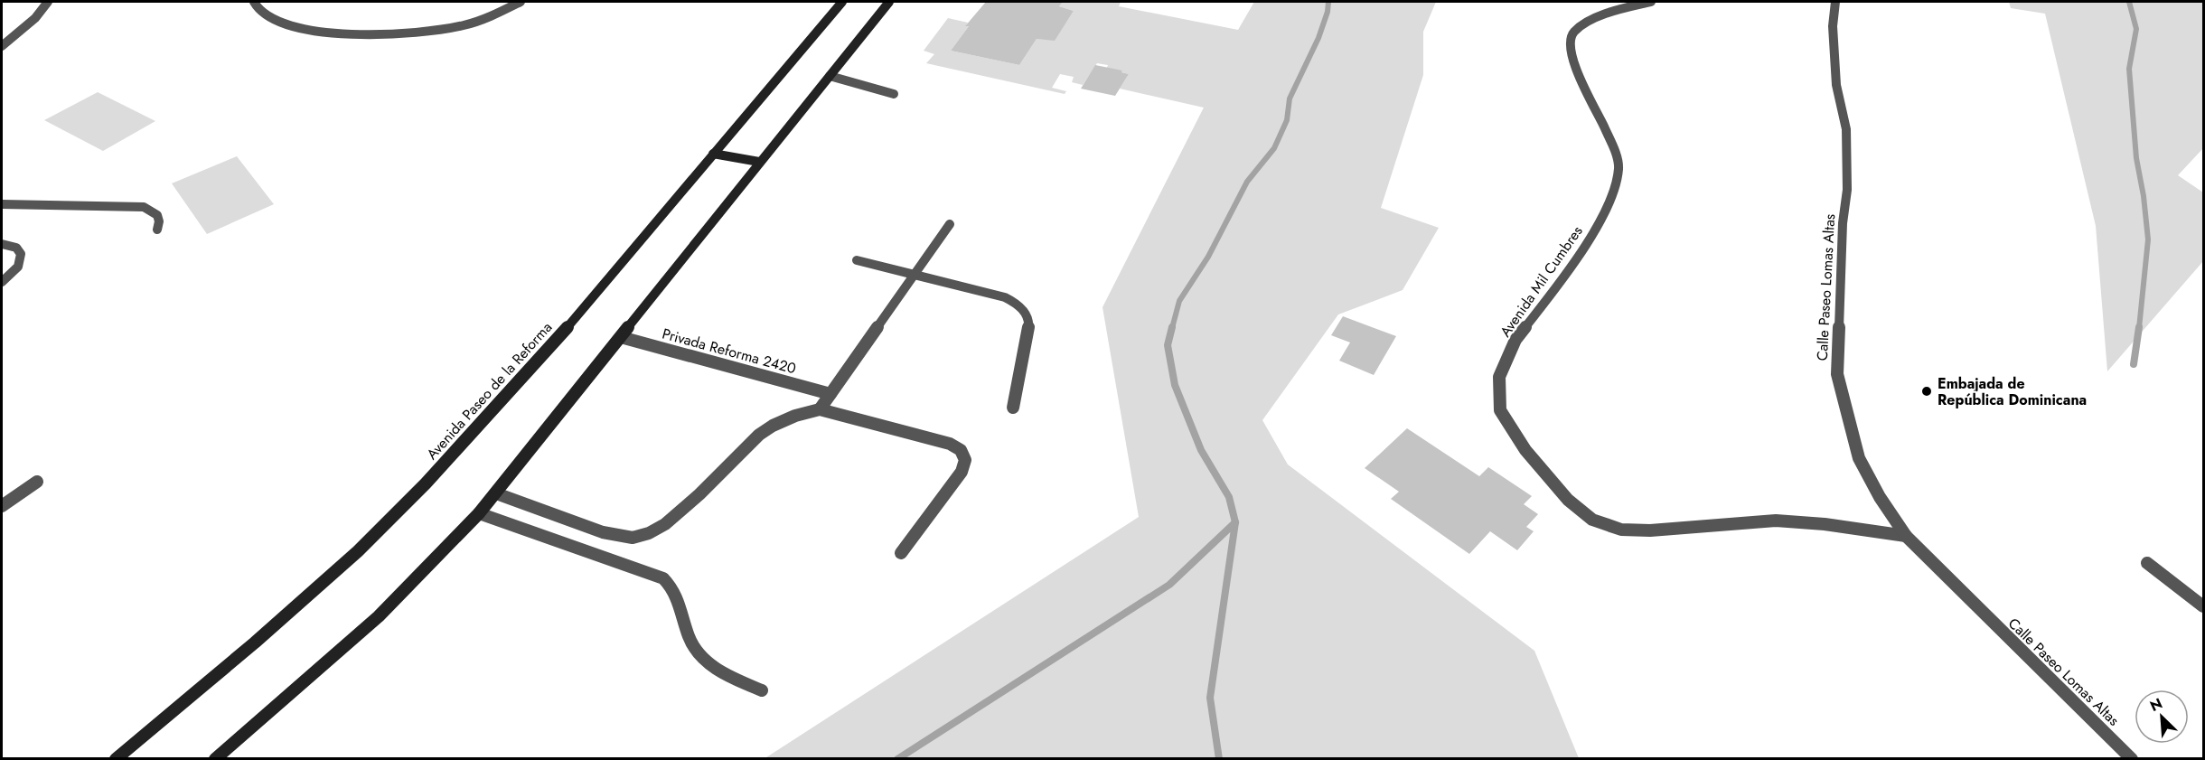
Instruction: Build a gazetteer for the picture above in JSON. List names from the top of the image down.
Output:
{
  "streets": {
    "main road": ["Avenida Paseo de la Reforma"],
    "street": ["Avenida Mil Cumbres", "Calle Paseo Lomas Altas", "Privada Reforma 2420"]
  },
  "crossings": [
    ["Avenida Mil Cumbres", "Calle Paseo Lomas Altas"]
  ],
  "places": ["Embajada de República Dominicana"],
  "north": "top left"
}
